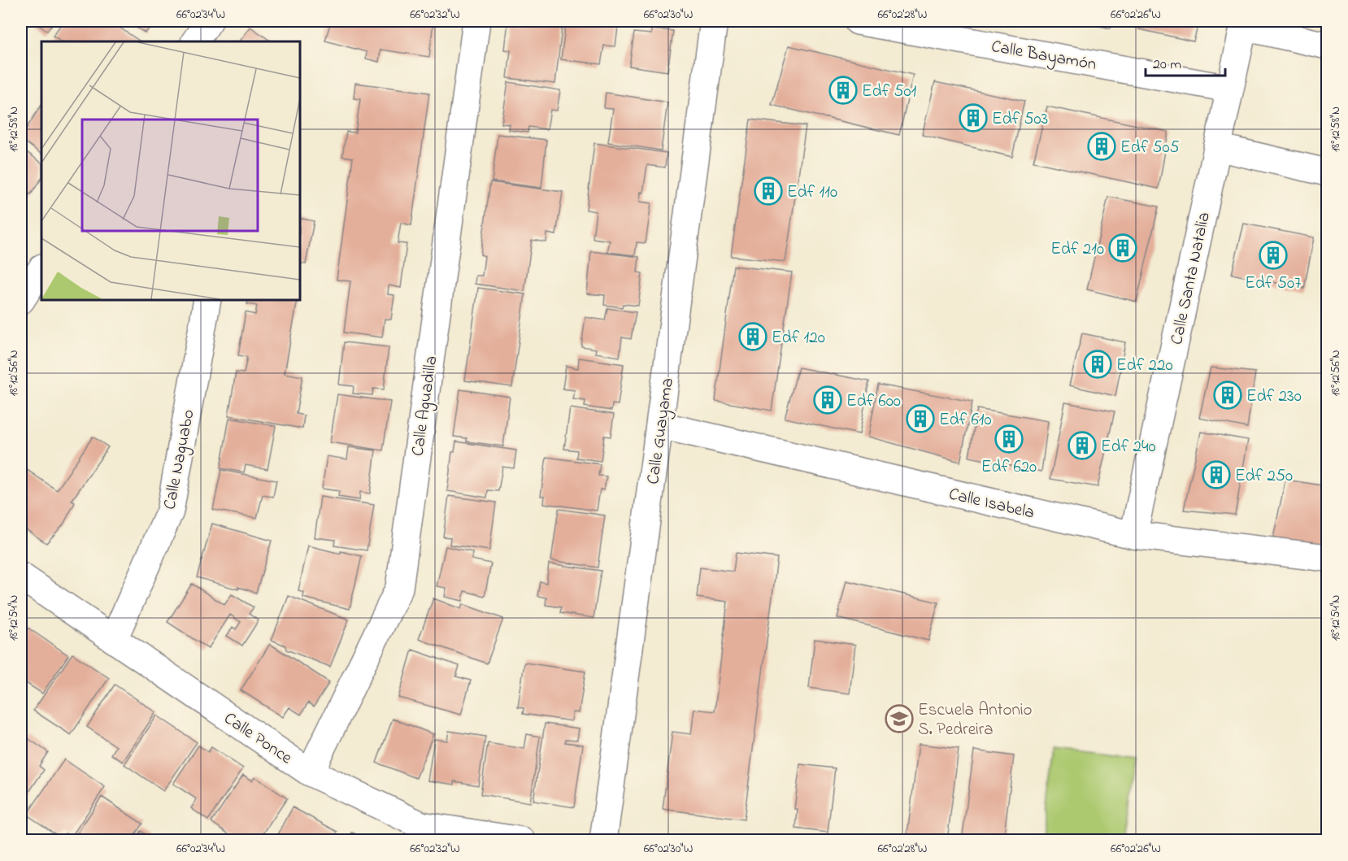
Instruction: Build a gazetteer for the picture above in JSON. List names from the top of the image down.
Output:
{
  "streets": {
    "street": [
      "Calle Bayamón",
      "Calle Santa Natalia",
      "Calle Aguadilla",
      "Calle Guayama",
      "Calle Naguabo",
      "Calle Isabela",
      "Calle Ponce"
    ]
  },
  "crossings": [
    ["Calle Bayamón", "Calle Santa Natalia"],
    ["Calle Santa Natalia", "Calle Isabela"],
    ["Calle Aguadilla", "Calle Ponce"],
    ["Calle Guayama", "Calle Isabela"],
    ["Calle Naguabo", "Calle Ponce"]
  ],
  "places": {
    "building": [
      "Edf 501",
      "Edf 503",
      "Edf 505",
      "Edf 110",
      "Edf 210",
      "Edf 507",
      "Edf 120",
      "Edf 220",
      "Edf 230",
      "Edf 600",
      "Edf 610",
      "Edf 620",
      "Edf 240",
      "Edf 250"
    ],
    "school or university": ["Escuela Antonio S. Pedreira"]
  },
  "scale_bar": "20 m",
  "coordinates": [
    "66°02'34\"W",
    "66°02'32\"W",
    "66°02'30\"W",
    "66°02'28\"W",
    "66°02'26\"W",
    "18°12'58\"N",
    "18°12'56\"N",
    "18°12'54\"N"
  ]
}
